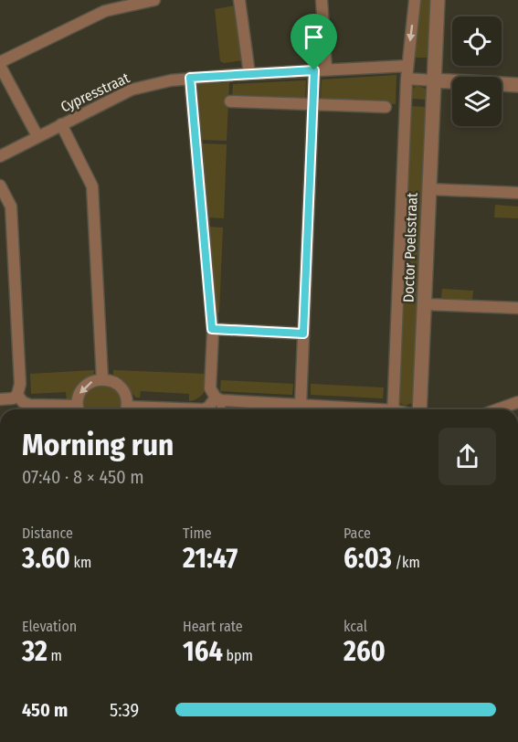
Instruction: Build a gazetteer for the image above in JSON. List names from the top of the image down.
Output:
{
  "streets": {
    "street": ["Cypresstraat", "Doctor Poelsstraat"]
  },
  "crossings": [
    ["Cypresstraat", "Doctor Poelsstraat"]
  ],
  "page": {
    "heading": ["Morning run", "07:40 · 8 × 450 m"],
    "stats": [
      ["Distance", "3.60 km"],
      ["Time", "21:47"],
      ["Pace", "6:03 /km"],
      ["Elevation", "32 m"],
      ["Heart rate", "164 bpm"],
      ["kcal", "260"]
    ],
    "list": [
      {
        "name": "450 m",
        "note": "5:39"
      }
    ]
  }
}
